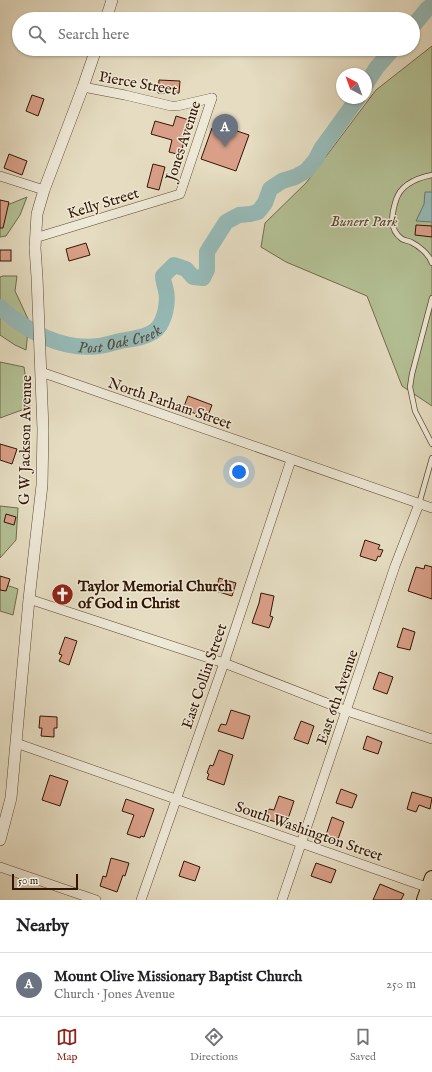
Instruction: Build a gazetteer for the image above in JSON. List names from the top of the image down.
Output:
{
  "streets": {
    "street": [
      "Pierce Street",
      "Jones Avenue",
      "Kelly Street",
      "North Parham Street",
      "G W Jackson Avenue",
      "East Collin Street",
      "East 6th Avenue",
      "South Washington Street"
    ]
  },
  "crossings": [
    ["Pierce Street", "Jones Avenue"],
    ["Pierce Street", "G W Jackson Avenue"],
    ["Jones Avenue", "Kelly Street"],
    ["Kelly Street", "G W Jackson Avenue"],
    ["North Parham Street", "G W Jackson Avenue"],
    ["North Parham Street", "East Collin Street"],
    ["North Parham Street", "East 6th Avenue"],
    ["G W Jackson Avenue", "South Washington Street"],
    ["East Collin Street", "South Washington Street"],
    ["East 6th Avenue", "South Washington Street"]
  ],
  "water": ["Post Oak Creek"],
  "parks": ["Bunert Park"],
  "places": {
    "church": ["Taylor Memorial Church of God in Christ"]
  },
  "scale_bar": "50 m",
  "north": "top left",
  "page": {
    "search": "Search here",
    "pins": "A",
    "scale": "50 m",
    "heading": "Nearby",
    "list": [
      {
        "mark": "A",
        "name": "Mount Olive Missionary Baptist Church",
        "note": "Church · Jones Avenue",
        "value": "250 m"
      }
    ],
    "nav": ["Map", "Directions", "Saved"]
  }
}
